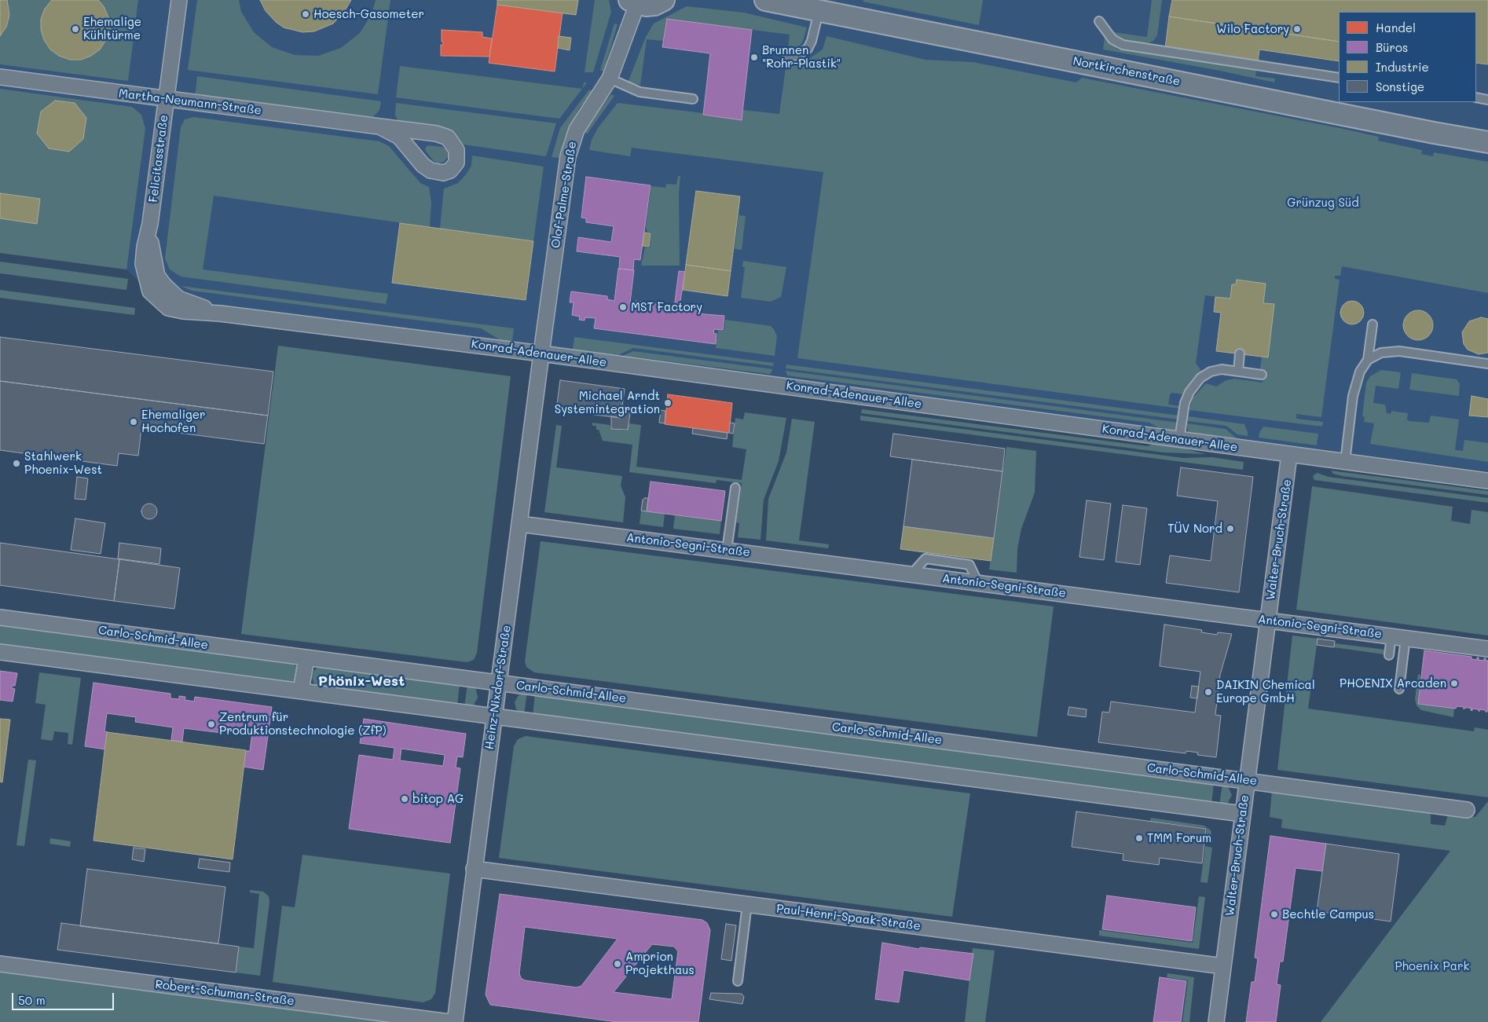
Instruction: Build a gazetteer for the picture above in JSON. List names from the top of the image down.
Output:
{
  "streets": {
    "main road": ["Nortkirchenstraße"],
    "street": [
      "Martha-Neumann-Straße",
      "Felicitasstraße",
      "Olof-Palme-Straße",
      "Konrad-Adenauer-Allee",
      "Walter-Bruch-Straße",
      "Antonio-Segni-Straße",
      "Carlo-Schmid-Allee",
      "Heinz-Nixdorf-Straße",
      "Paul-Henri-Spaak-Straße",
      "Robert-Schuman-Straße"
    ]
  },
  "crossings": [
    ["Martha-Neumann-Straße", "Felicitasstraße"],
    ["Felicitasstraße", "Konrad-Adenauer-Allee"],
    ["Olof-Palme-Straße", "Konrad-Adenauer-Allee"],
    ["Olof-Palme-Straße", "Heinz-Nixdorf-Straße"],
    ["Konrad-Adenauer-Allee", "Walter-Bruch-Straße"],
    ["Konrad-Adenauer-Allee", "Heinz-Nixdorf-Straße"],
    ["Walter-Bruch-Straße", "Antonio-Segni-Straße"],
    ["Walter-Bruch-Straße", "Carlo-Schmid-Allee"],
    ["Walter-Bruch-Straße", "Paul-Henri-Spaak-Straße"],
    ["Antonio-Segni-Straße", "Heinz-Nixdorf-Straße"],
    ["Carlo-Schmid-Allee", "Heinz-Nixdorf-Straße"],
    ["Heinz-Nixdorf-Straße", "Paul-Henri-Spaak-Straße"]
  ],
  "districts": ["Phönix-West"],
  "parks": ["Grünzug Süd", "Phoenix Park"],
  "places": [
    "Hoesch-Gasometer",
    "Ehemalige Kühltürme",
    "Wilo Factory",
    "Brunnen \"Rohr-Plastik\"",
    "MST Factory",
    "Michael Arndt Systemintegration",
    "Ehemaliger Hochofen",
    "Stahlwerk Phoenix-West",
    "TÜV Nord",
    "PHOENIX Arcaden",
    "DAIKIN Chemical Europe GmbH",
    "Zentrum für Produktionstechnologie (ZfP)",
    "bitop AG",
    "TMM Forum",
    "Bechtle Campus",
    "Amprion Projekthaus"
  ],
  "legend": [
    "Handel",
    "Büros",
    "Industrie",
    "Sonstige"
  ],
  "scale_bar": "50 m"
}
